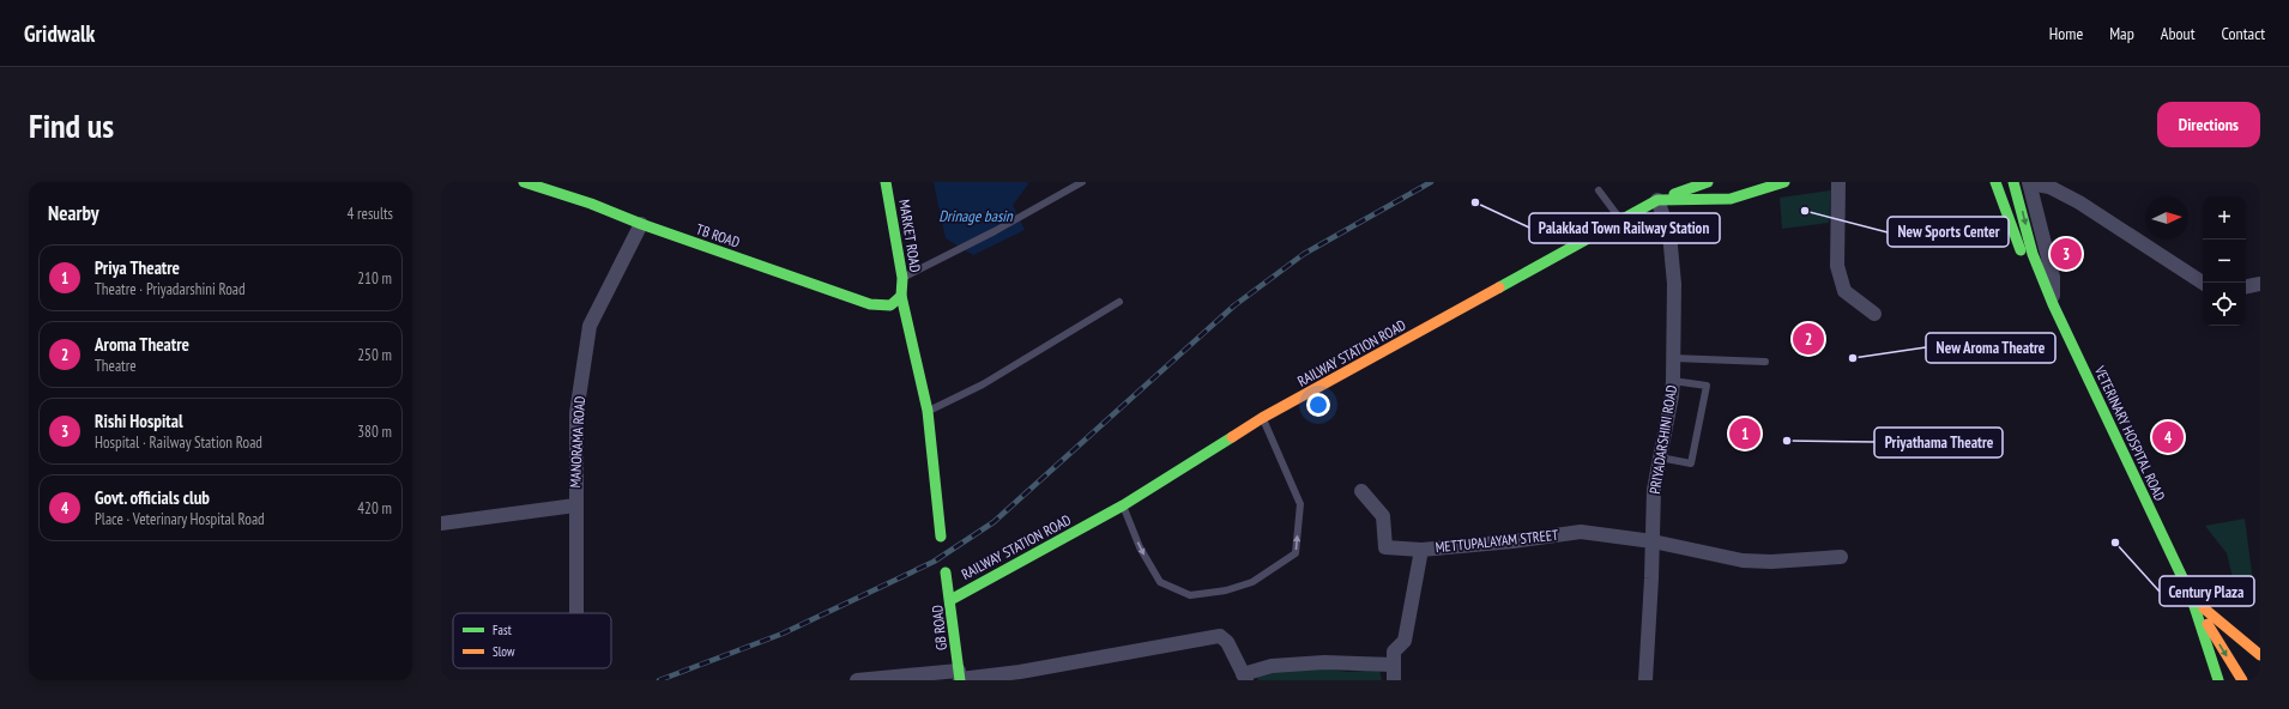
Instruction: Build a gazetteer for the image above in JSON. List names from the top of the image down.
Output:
{
  "streets": {
    "street": [
      "TB ROAD",
      "MARKET ROAD",
      "RAILWAY STATION ROAD",
      "VETERINARY HOSPITAL ROAD",
      "PRIYADARSHINI ROAD",
      "MANORAMA ROAD",
      "METTUPALAYAM STREET",
      "GB ROAD"
    ]
  },
  "crossings": [
    ["TB ROAD", "MARKET ROAD"],
    ["TB ROAD", "MANORAMA ROAD"],
    ["RAILWAY STATION ROAD", "PRIYADARSHINI ROAD"],
    ["RAILWAY STATION ROAD", "GB ROAD"],
    ["PRIYADARSHINI ROAD", "METTUPALAYAM STREET"]
  ],
  "water": ["Drinage basin"],
  "places": [
    "Palakkad Town Railway Station",
    "New Sports Center",
    "New Aroma Theatre",
    "Priyathama Theatre",
    "Century Plaza"
  ],
  "legend": ["Fast", "Slow"],
  "north": "right",
  "page": {
    "header": "Gridwalk",
    "nav": [
      "Home",
      "Map",
      "About",
      "Contact"
    ],
    "buttons": "Directions",
    "title": "Find us",
    "heading": ["Nearby", "4 results"],
    "map_buttons": ["+", "−"],
    "pins": [
      "3",
      "2",
      "1",
      "4"
    ],
    "list": [
      {
        "mark": "1",
        "name": "Priya Theatre",
        "note": "Theatre · Priyadarshini Road",
        "value": "210 m"
      },
      {
        "mark": "2",
        "name": "Aroma Theatre",
        "note": "Theatre",
        "value": "250 m"
      },
      {
        "mark": "3",
        "name": "Rishi Hospital",
        "note": "Hospital · Railway Station Road",
        "value": "380 m"
      },
      {
        "mark": "4",
        "name": "Govt. officials club",
        "note": "Place · Veterinary Hospital Road",
        "value": "420 m"
      }
    ]
  }
}
